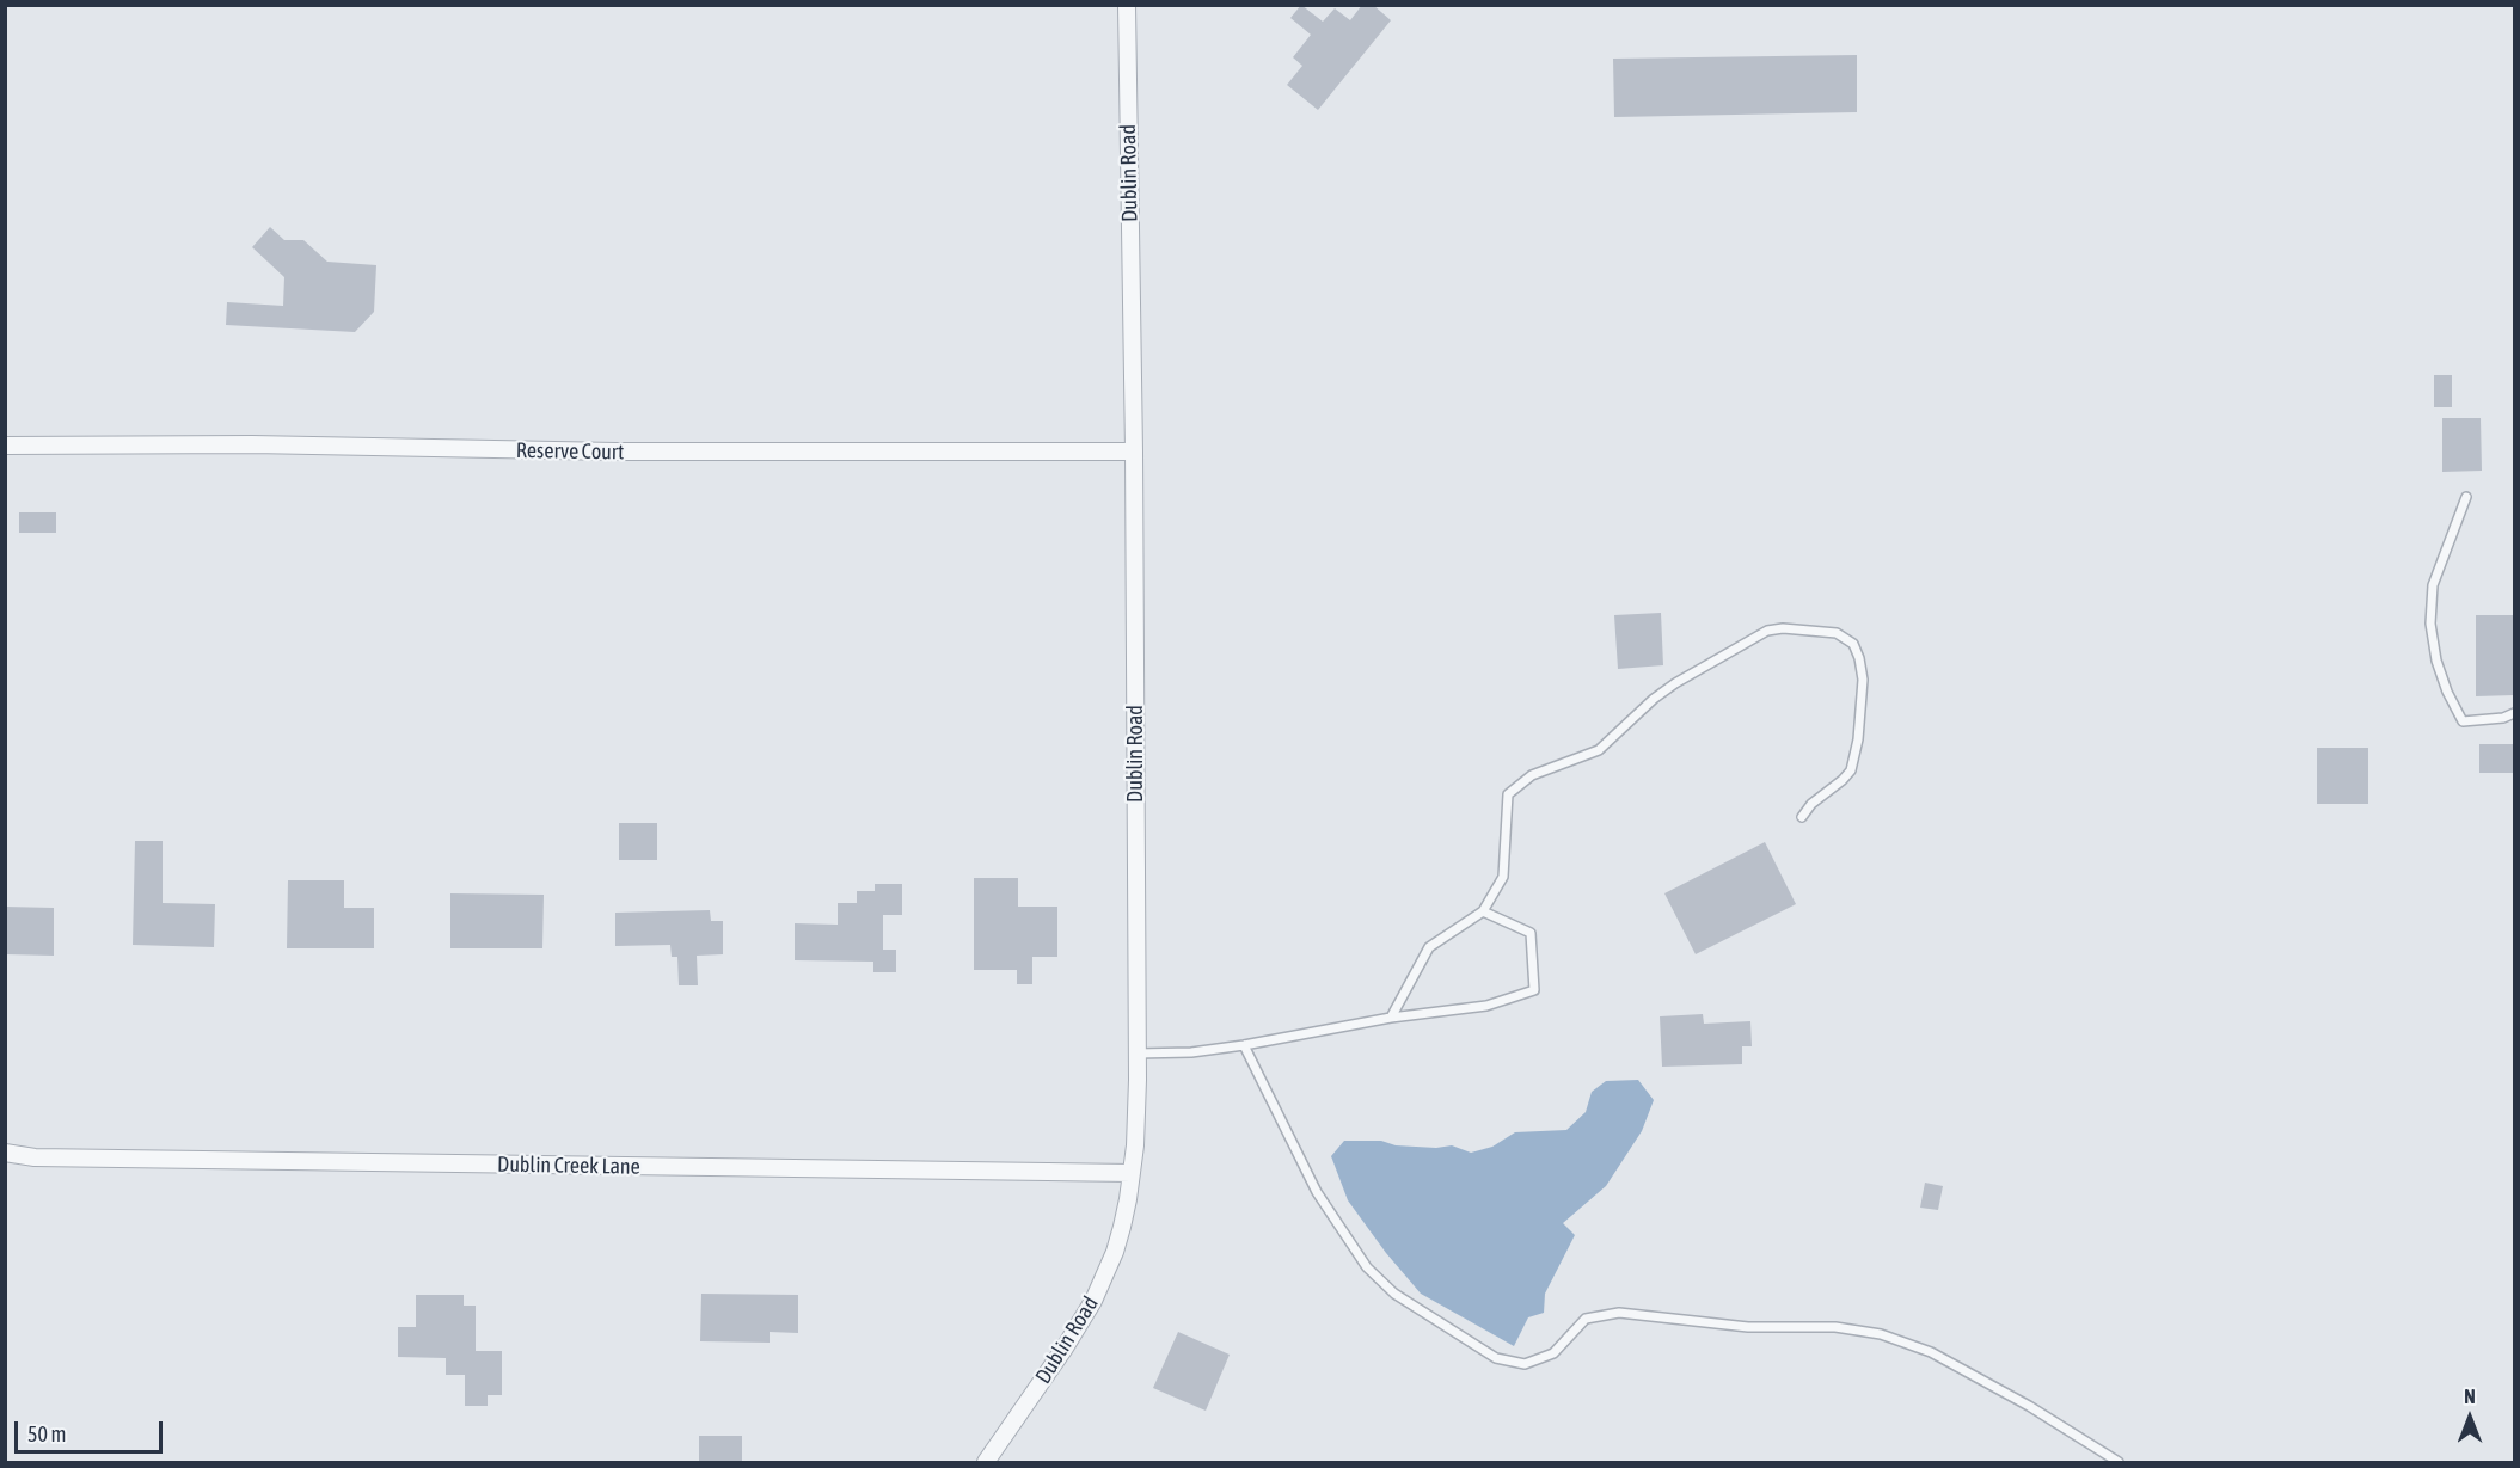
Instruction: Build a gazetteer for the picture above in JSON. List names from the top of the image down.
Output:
{
  "streets": {
    "street": ["Dublin Road", "Reserve Court", "Dublin Creek Lane"]
  },
  "crossings": [
    ["Dublin Road", "Reserve Court"],
    ["Dublin Road", "Dublin Creek Lane"]
  ],
  "scale_bar": "50 m",
  "north": "top"
}
